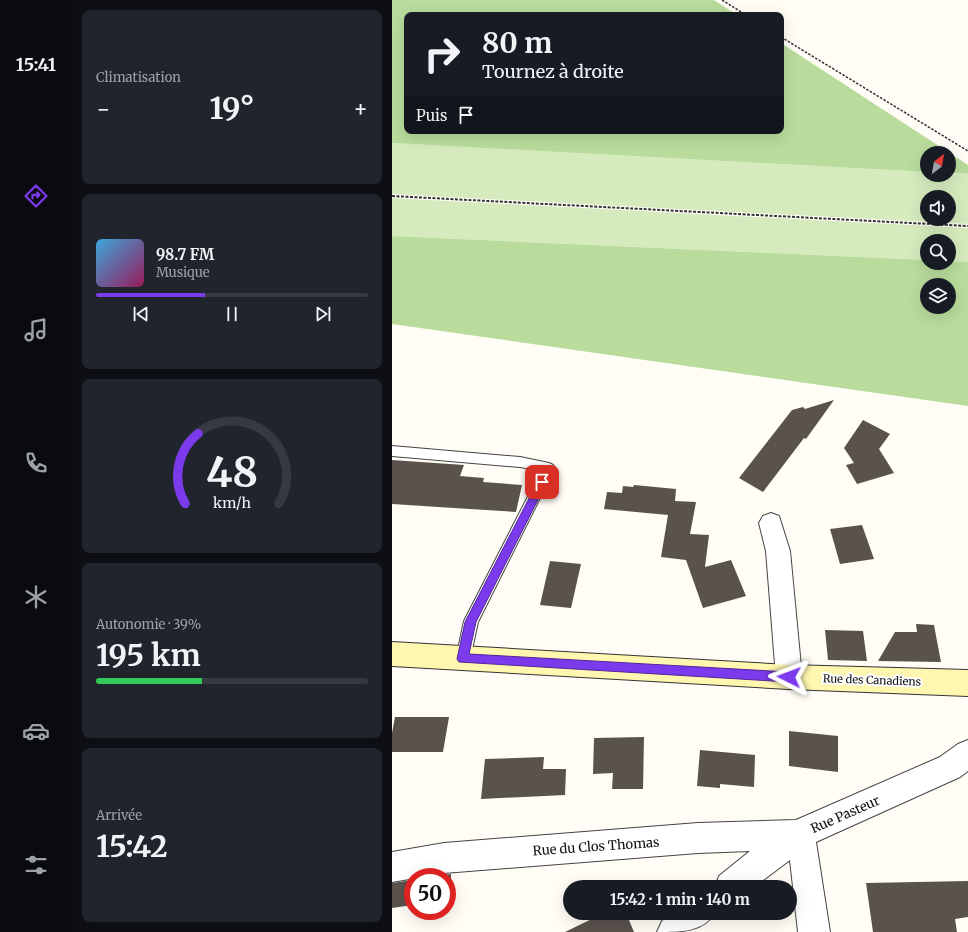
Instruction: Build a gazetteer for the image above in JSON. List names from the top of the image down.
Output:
{
  "streets": {
    "main road": ["Rue des Canadiens"],
    "street": ["Rue Pasteur", "Rue du Clos Thomas"]
  },
  "crossings": [
    ["Rue Pasteur", "Rue du Clos Thomas"]
  ],
  "north": "top right",
  "page": {
    "tabs": "15:41",
    "tile": [
      "Climatisation",
      ["Autonomie · 39%", "195 km"],
      ["Arrivée", "15:42"]
    ],
    "turn": ["80 m", "Tournez à droite"],
    "heat": ["−", "19°", "+"],
    "then": "Puis",
    "song": ["98.7 FM", "Musique"],
    "limit": "50",
    "trip": "15:42 · 1 min · 140 m",
    "gauge": ["48", "km/h"]
  }
}
